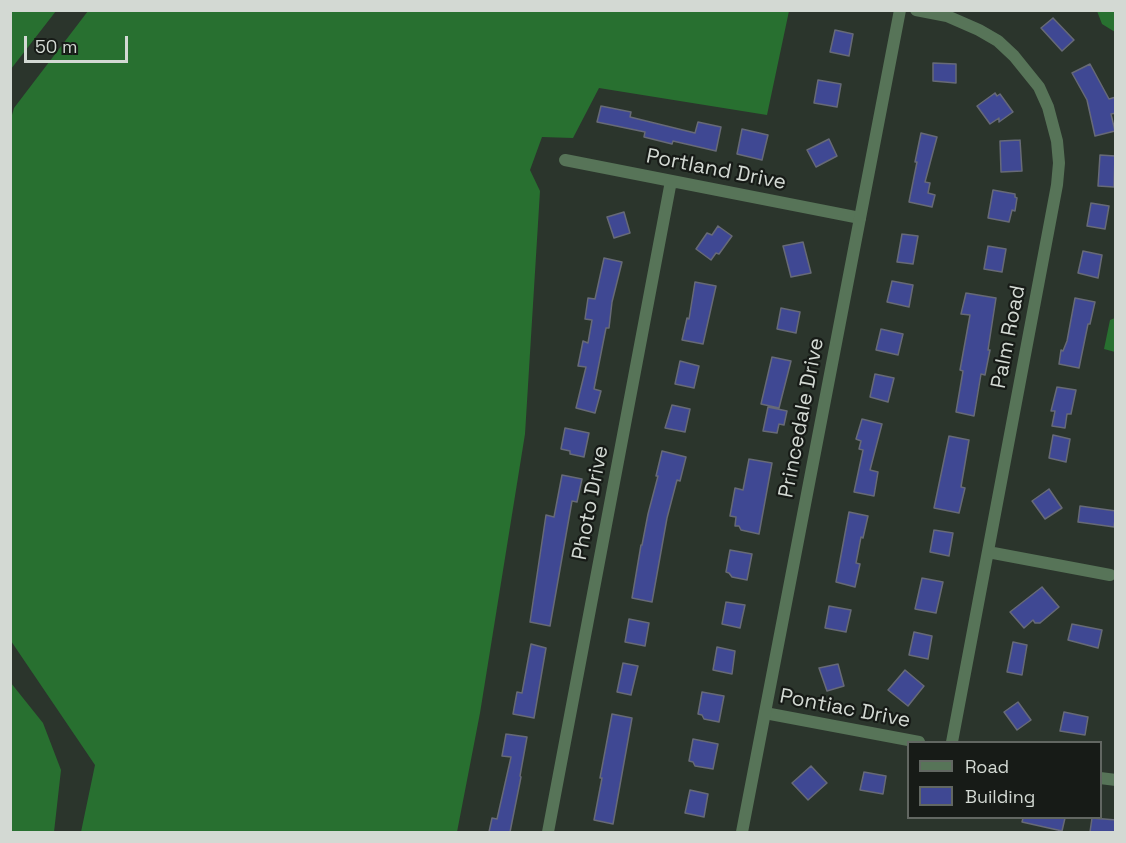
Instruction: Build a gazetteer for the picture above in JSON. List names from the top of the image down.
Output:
{
  "streets": {
    "street": [
      "Portland Drive",
      "Palm Road",
      "Princedale Drive",
      "Photo Drive",
      "Pontiac Drive"
    ]
  },
  "crossings": [
    ["Portland Drive", "Princedale Drive"],
    ["Portland Drive", "Photo Drive"],
    ["Princedale Drive", "Pontiac Drive"]
  ],
  "legend": ["Road", "Building"],
  "scale_bar": "50 m"
}
